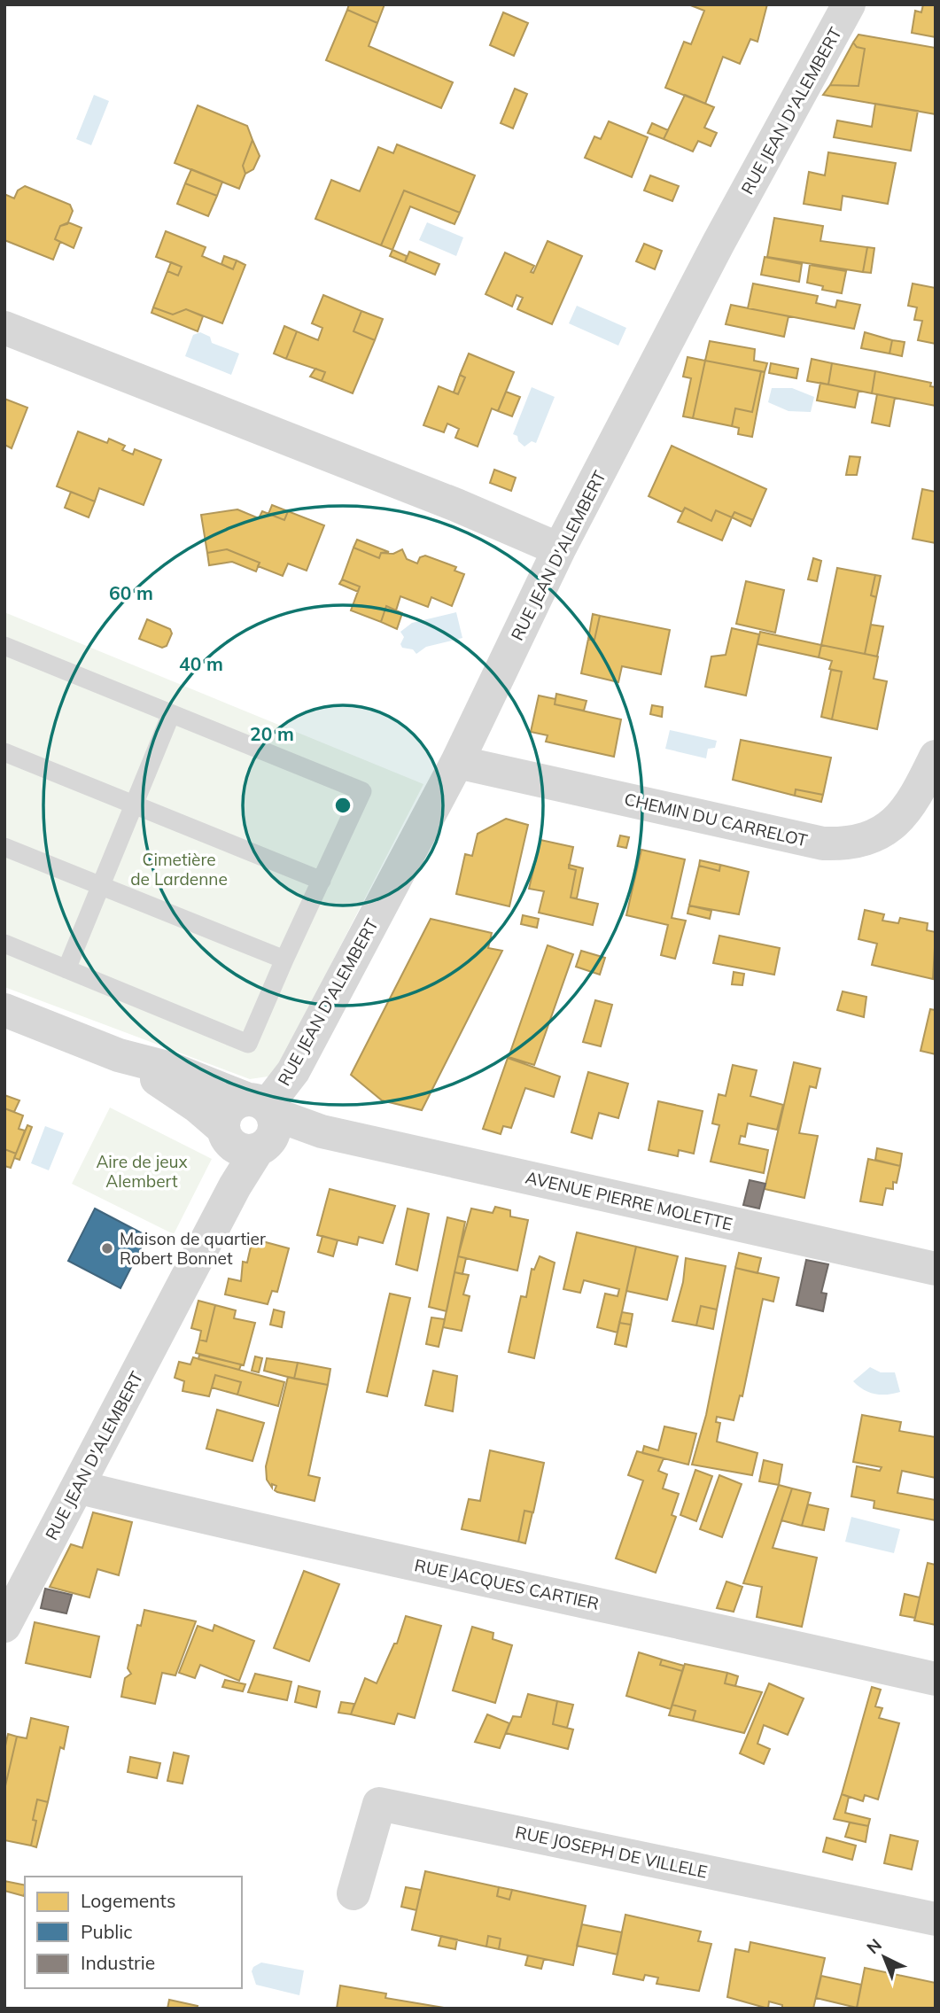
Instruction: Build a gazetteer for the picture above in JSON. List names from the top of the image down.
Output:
{
  "streets": {
    "street": [
      "RUE JEAN D'ALEMBERT",
      "CHEMIN DU CARRELOT",
      "AVENUE PIERRE MOLETTE",
      "RUE JACQUES CARTIER",
      "RUE JOSEPH DE VILLELE"
    ]
  },
  "crossings": [
    ["RUE JEAN D'ALEMBERT", "CHEMIN DU CARRELOT"],
    ["RUE JEAN D'ALEMBERT", "AVENUE PIERRE MOLETTE"],
    ["RUE JEAN D'ALEMBERT", "RUE JACQUES CARTIER"]
  ],
  "parks": ["Cimetière de Lardenne", "Aire de jeux Alembert"],
  "places": ["Maison de quartier Robert Bonnet"],
  "legend": ["Logements", "Public", "Industrie"],
  "north": "top left",
  "rings": ["60 m", "40 m", "20 m"]
}
